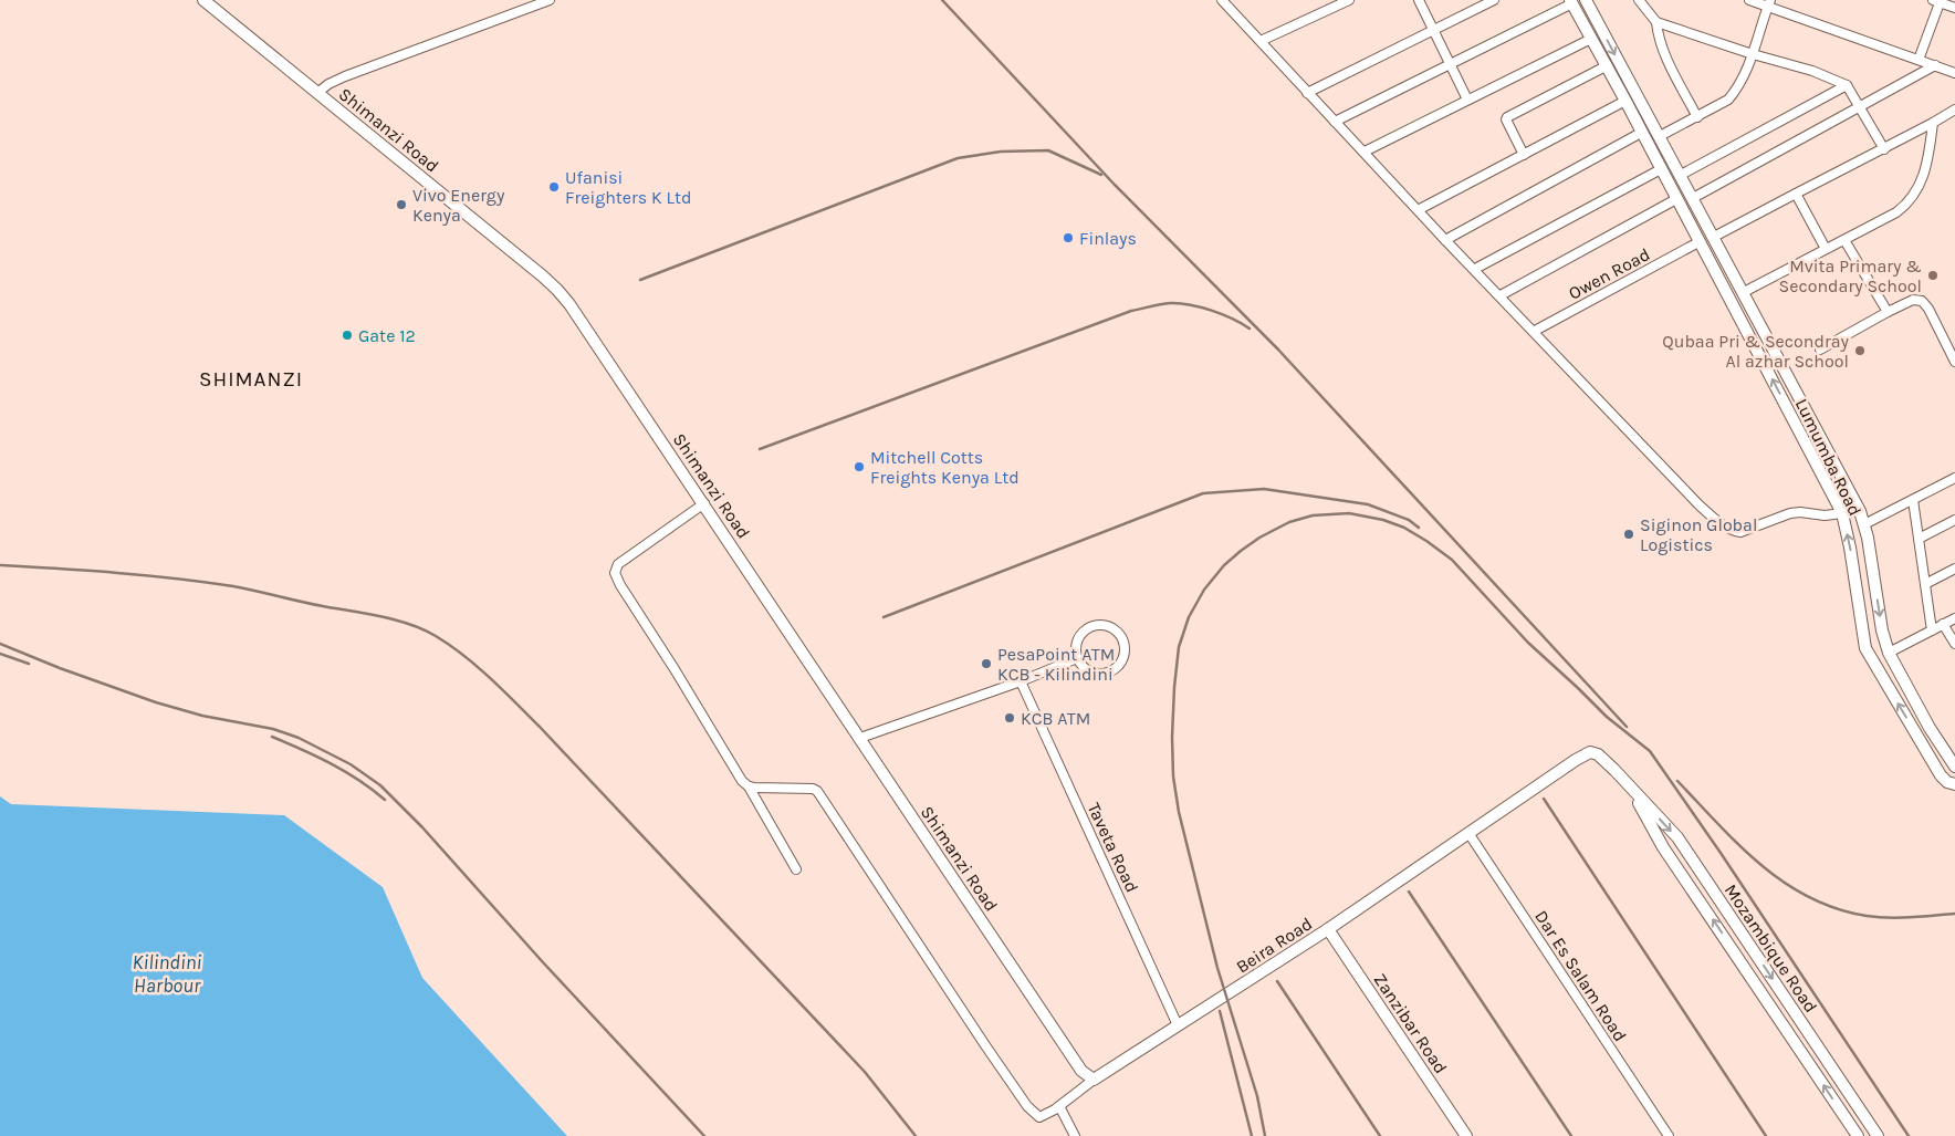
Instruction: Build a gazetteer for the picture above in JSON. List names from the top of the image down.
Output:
{
  "streets": {
    "main road": [
      "Shimanzi Road",
      "Lumumba Road",
      "Beira Road",
      "Mozambique Road",
      "Zanzibar Road"
    ],
    "street": ["Owen Road", "Taveta Road", "Dar Es Salam Road"]
  },
  "crossings": [
    ["Shimanzi Road", "Beira Road"],
    ["Owen Road", "Lumumba Road"],
    ["Taveta Road", "Beira Road"],
    ["Beira Road", "Mozambique Road"],
    ["Beira Road", "Dar Es Salam Road"],
    ["Beira Road", "Zanzibar Road"],
    ["Mozambique Road", "Dar Es Salam Road"]
  ],
  "districts": ["SHIMANZI"],
  "water": ["Kilindini Harbour"],
  "places": [
    "Ufanisi Freighters K Ltd",
    "Vivo Energy Kenya",
    "Finlays",
    "Mvita Primary & Secondary School",
    "Gate 12",
    "Qubaa Pri & Secondray Al azhar School",
    "Mitchell Cotts Freights Kenya Ltd",
    "Siginon Global Logistics",
    "PesaPoint ATM KCB - Kilindini",
    "KCB ATM"
  ]
}
